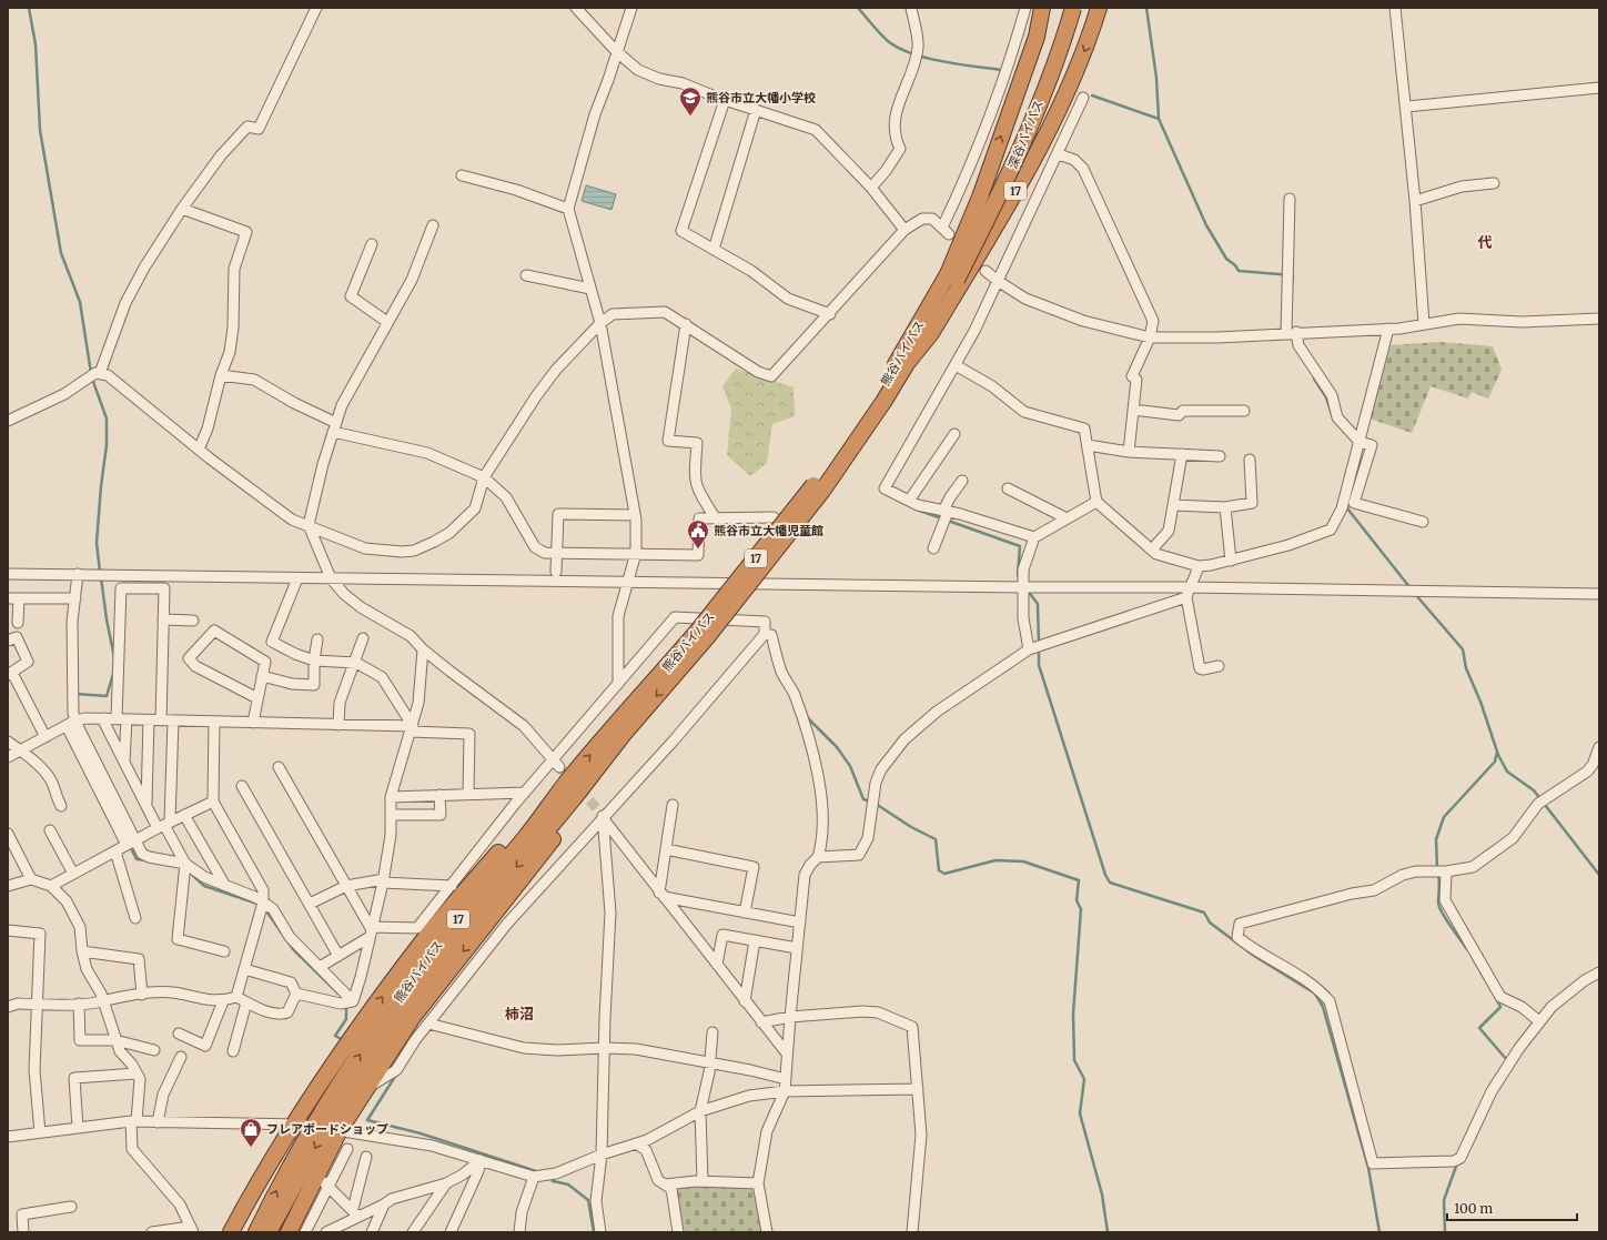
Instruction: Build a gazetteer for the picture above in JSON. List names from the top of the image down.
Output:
{
  "streets": {
    "highway": ["深谷バイパス", "17", "熊谷バイパス"]
  },
  "crossings": [
    ["深谷バイパス", "熊谷バイパス"],
    ["17", "熊谷バイパス"]
  ],
  "districts": ["代", "柿沼"],
  "places": {
    "school or university": ["熊谷市立大幡小学校"],
    "public building": ["熊谷市立大幡児童館"],
    "shop": ["フレアボードショップ"]
  },
  "scale_bar": "100 m"
}
